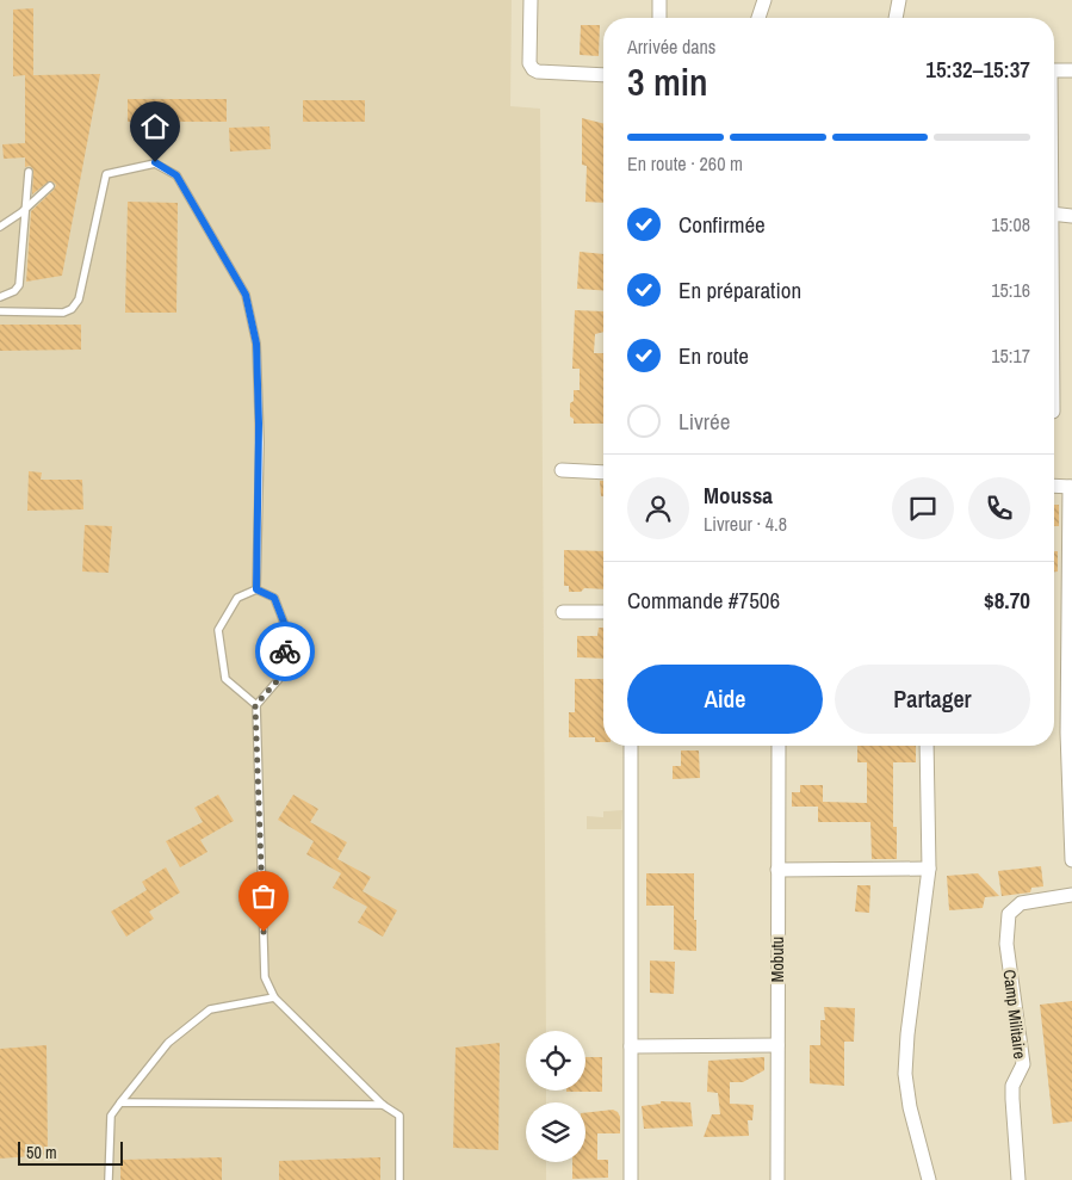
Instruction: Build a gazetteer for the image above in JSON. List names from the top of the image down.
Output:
{
  "streets": {
    "street": ["Mobutu", "Camp Militaire"]
  },
  "scale_bar": "50 m",
  "page": {
    "heading": ["3 min", "Arrivée dans", "15:32–15:37"],
    "panel": [
      "Moussa",
      "Livreur · 4.8",
      "Commande #7506",
      "$8.70"
    ],
    "bar": "En route · 260 m",
    "list": [
      ["Confirmée", "15:08"],
      ["En préparation", "15:16"],
      ["En route", "15:17"],
      "Livrée"
    ],
    "buttons": ["Aide", "Partager"],
    "scale": "50 m"
  }
}
